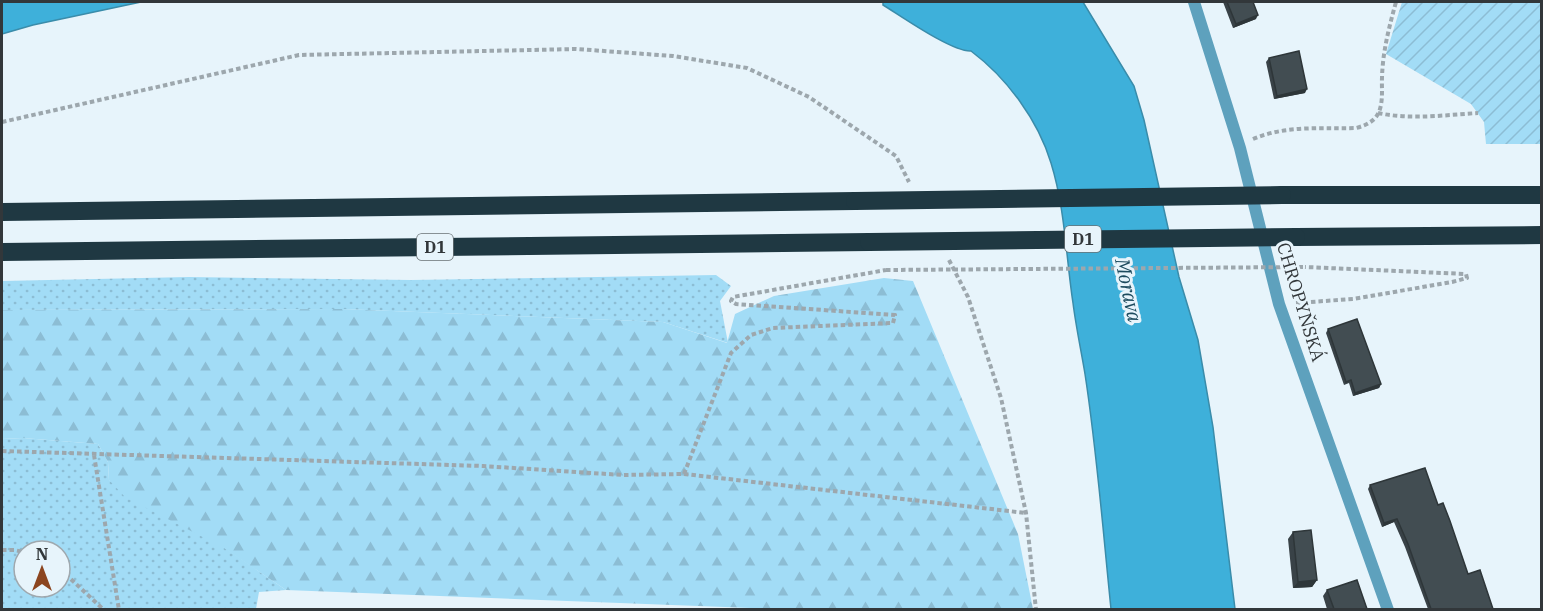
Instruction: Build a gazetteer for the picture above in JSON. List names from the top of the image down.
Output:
{
  "streets": {
    "highway": ["D1"],
    "street": ["CHROPYŇSKÁ"]
  },
  "water": ["Morava"],
  "north": "top"
}
